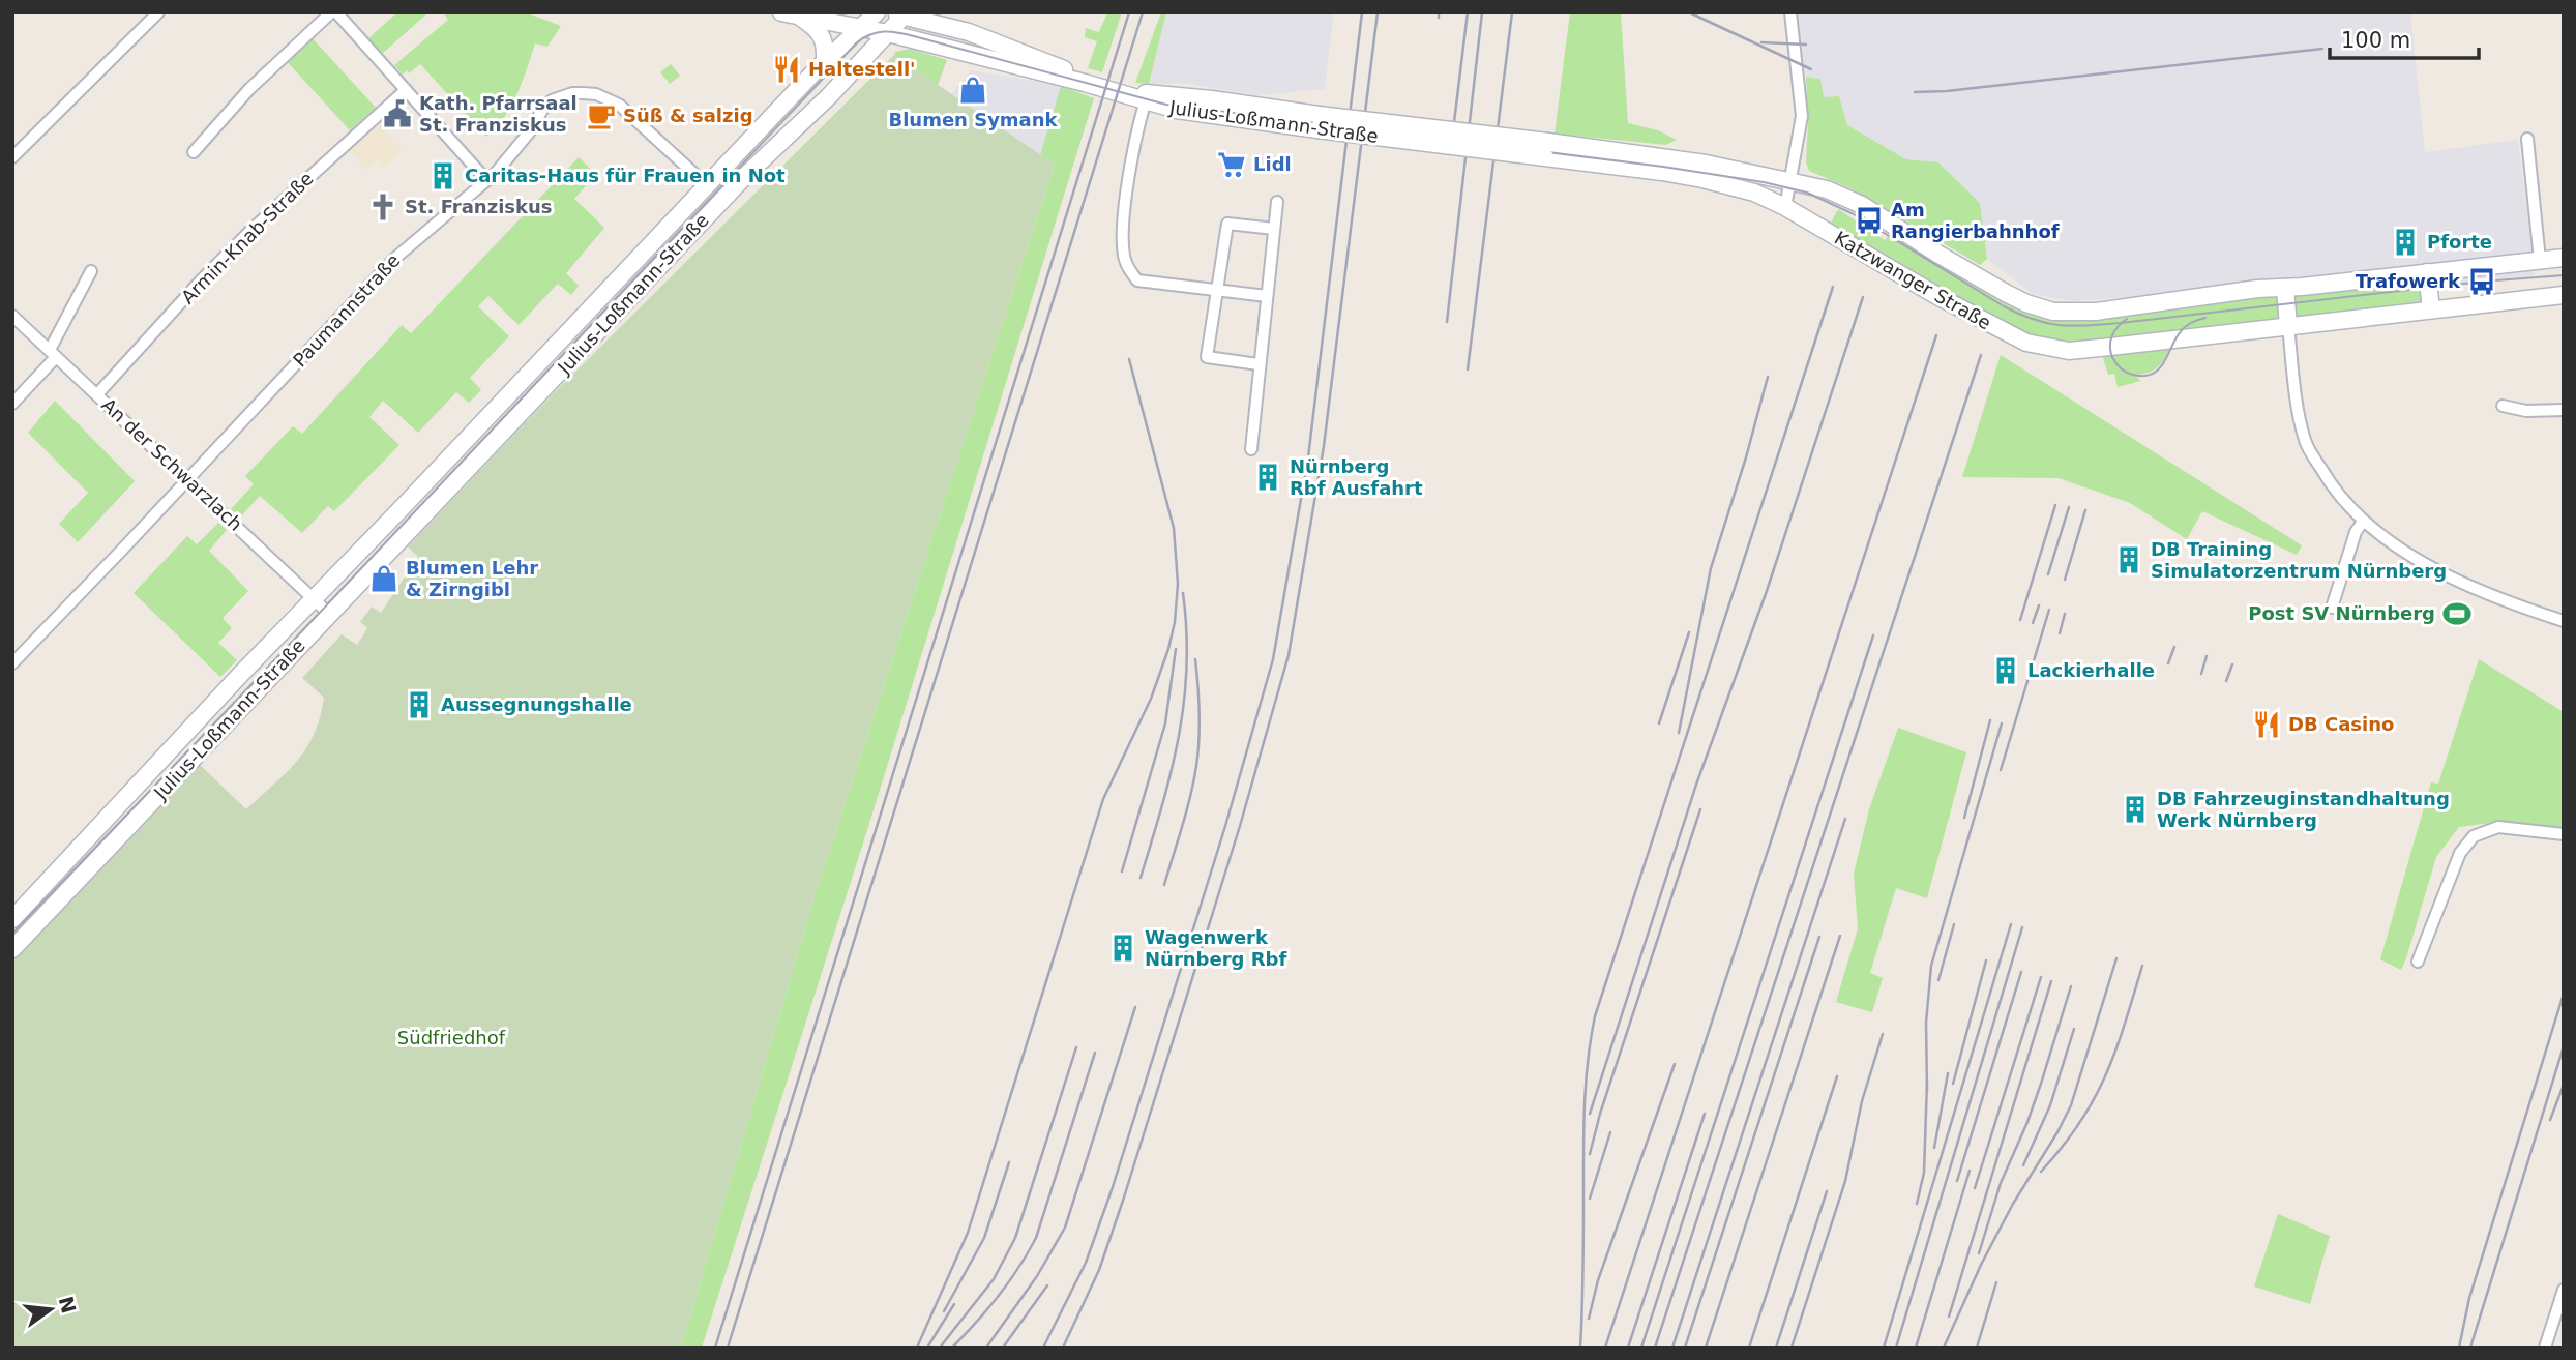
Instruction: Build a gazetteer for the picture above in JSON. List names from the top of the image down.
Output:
{
  "streets": {
    "main road": ["Julius-Loßmann-Straße", "Katzwanger Straße"],
    "street": ["Armin-Knab-Straße", "Paumannstraße", "An der Schwarzlach"]
  },
  "crossings": [
    ["Julius-Loßmann-Straße", "Katzwanger Straße"],
    ["Julius-Loßmann-Straße", "Paumannstraße"],
    ["Julius-Loßmann-Straße", "An der Schwarzlach"],
    ["Armin-Knab-Straße", "An der Schwarzlach"],
    ["Paumannstraße", "An der Schwarzlach"]
  ],
  "parks": ["Südfriedhof"],
  "places": {
    "restaurant": ["Haltestell'", "DB Casino"],
    "shop": ["Blumen Symank", "Blumen Lehr & Zirngibl"],
    "public building": ["Kath. Pfarrsaal St. Franziskus"],
    "cafe": ["Süß & salzig"],
    "supermarket": ["Lidl"],
    "building": [
      "Caritas-Haus für Frauen in Not",
      "Pforte",
      "Nürnberg Rbf Ausfahrt",
      "DB Training Simulatorzentrum Nürnberg",
      "Lackierhalle",
      "Aussegnungshalle",
      "DB Fahrzeuginstandhaltung Werk Nürnberg",
      "Wagenwerk Nürnberg Rbf"
    ],
    "church": ["St. Franziskus"],
    "bus stop": ["Am Rangierbahnhof", "Trafowerk"],
    "sports": ["Post SV Nürnberg"]
  },
  "scale_bar": "100 m",
  "north": "right"
}
